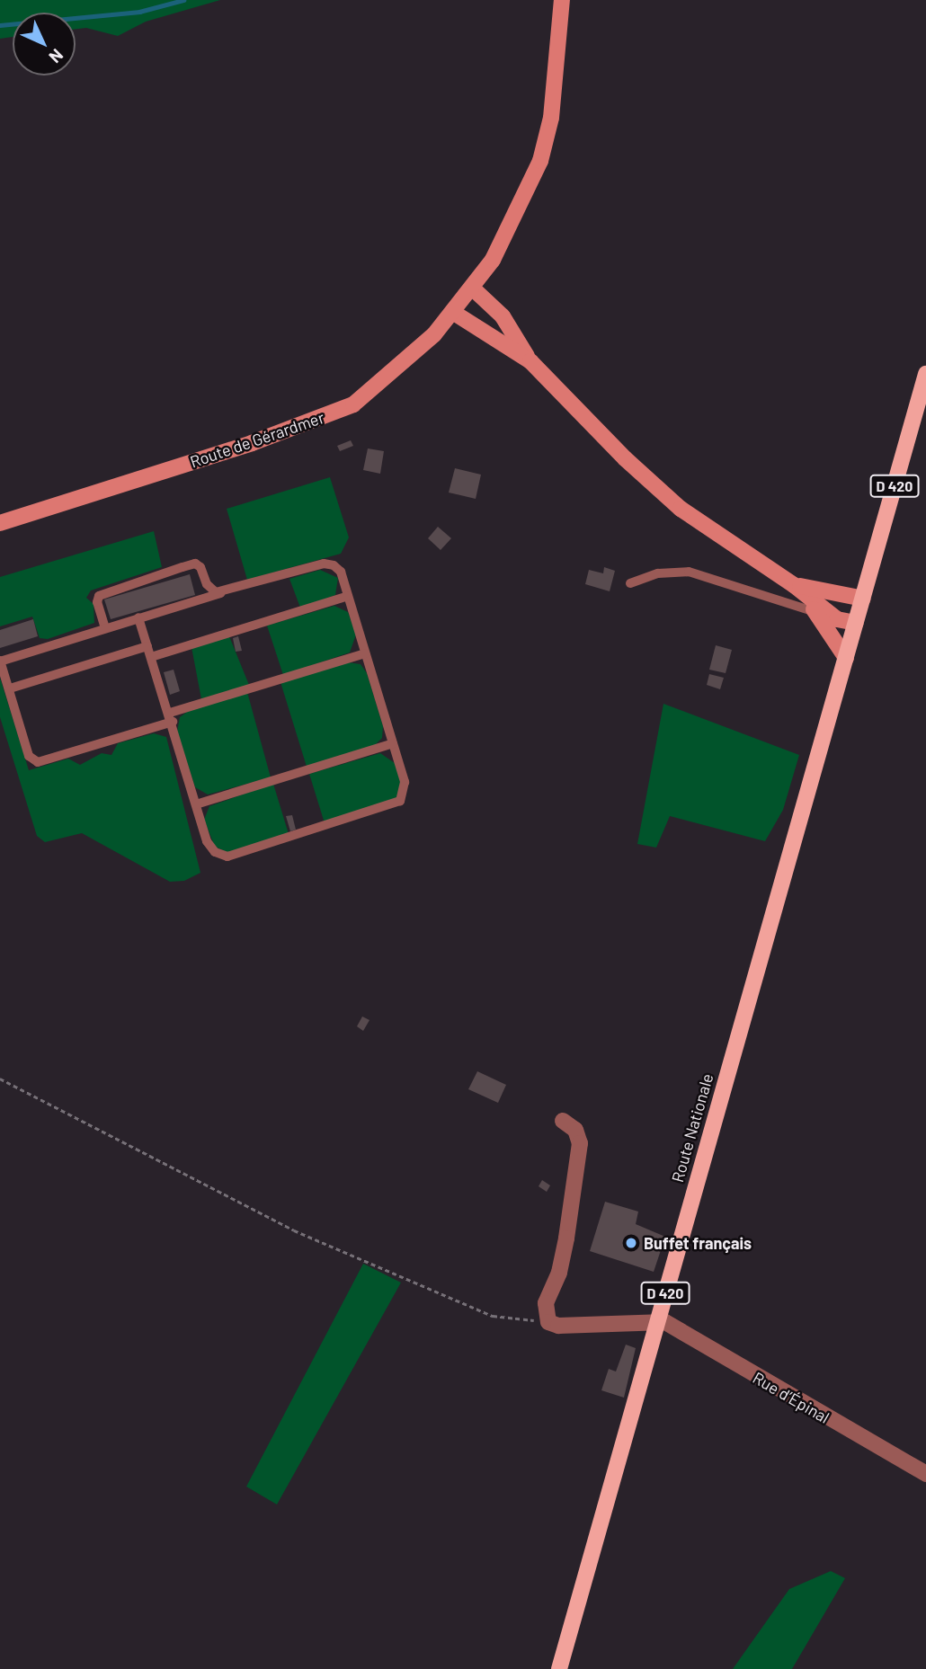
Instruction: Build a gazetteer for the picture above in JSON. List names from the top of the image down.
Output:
{
  "streets": {
    "main road": ["Route de Gérardmer", "D 420", "Route Nationale"],
    "street": ["Rue d’Épinal"]
  },
  "crossings": [
    ["D 420", "Route Nationale"],
    ["Route Nationale", "Rue d’Épinal"]
  ],
  "places": ["Buffet français"],
  "north": "bottom right"
}
